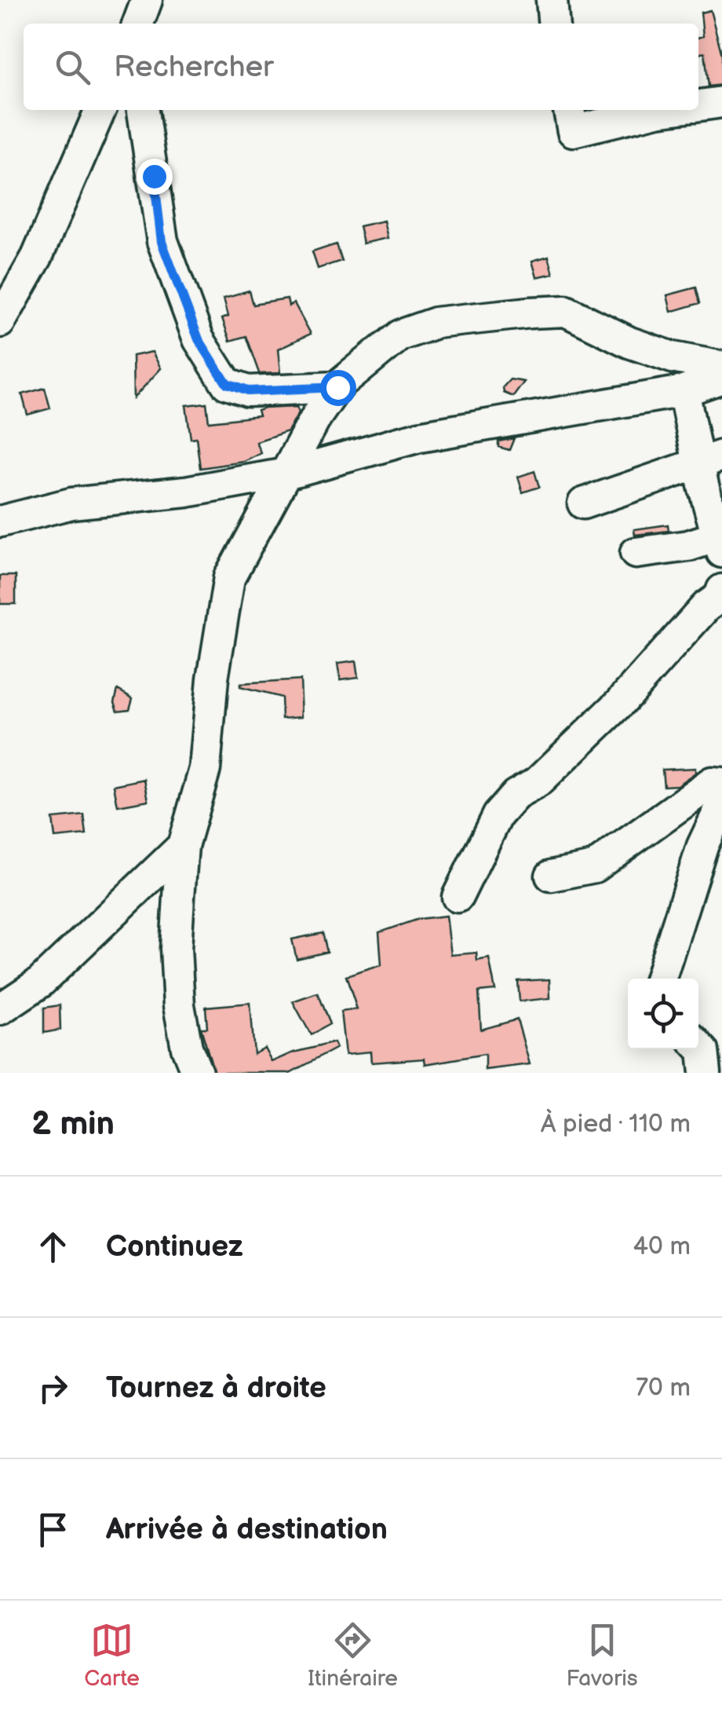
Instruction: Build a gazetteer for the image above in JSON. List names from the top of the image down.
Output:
{
  "page": {
    "search": "Rechercher",
    "heading": ["2 min", "À pied · 110 m"],
    "list": [
      ["Continuez", "40 m"],
      ["Tournez à droite", "70 m"],
      "Arrivée à destination"
    ],
    "nav": ["Carte", "Itinéraire", "Favoris"]
  }
}
